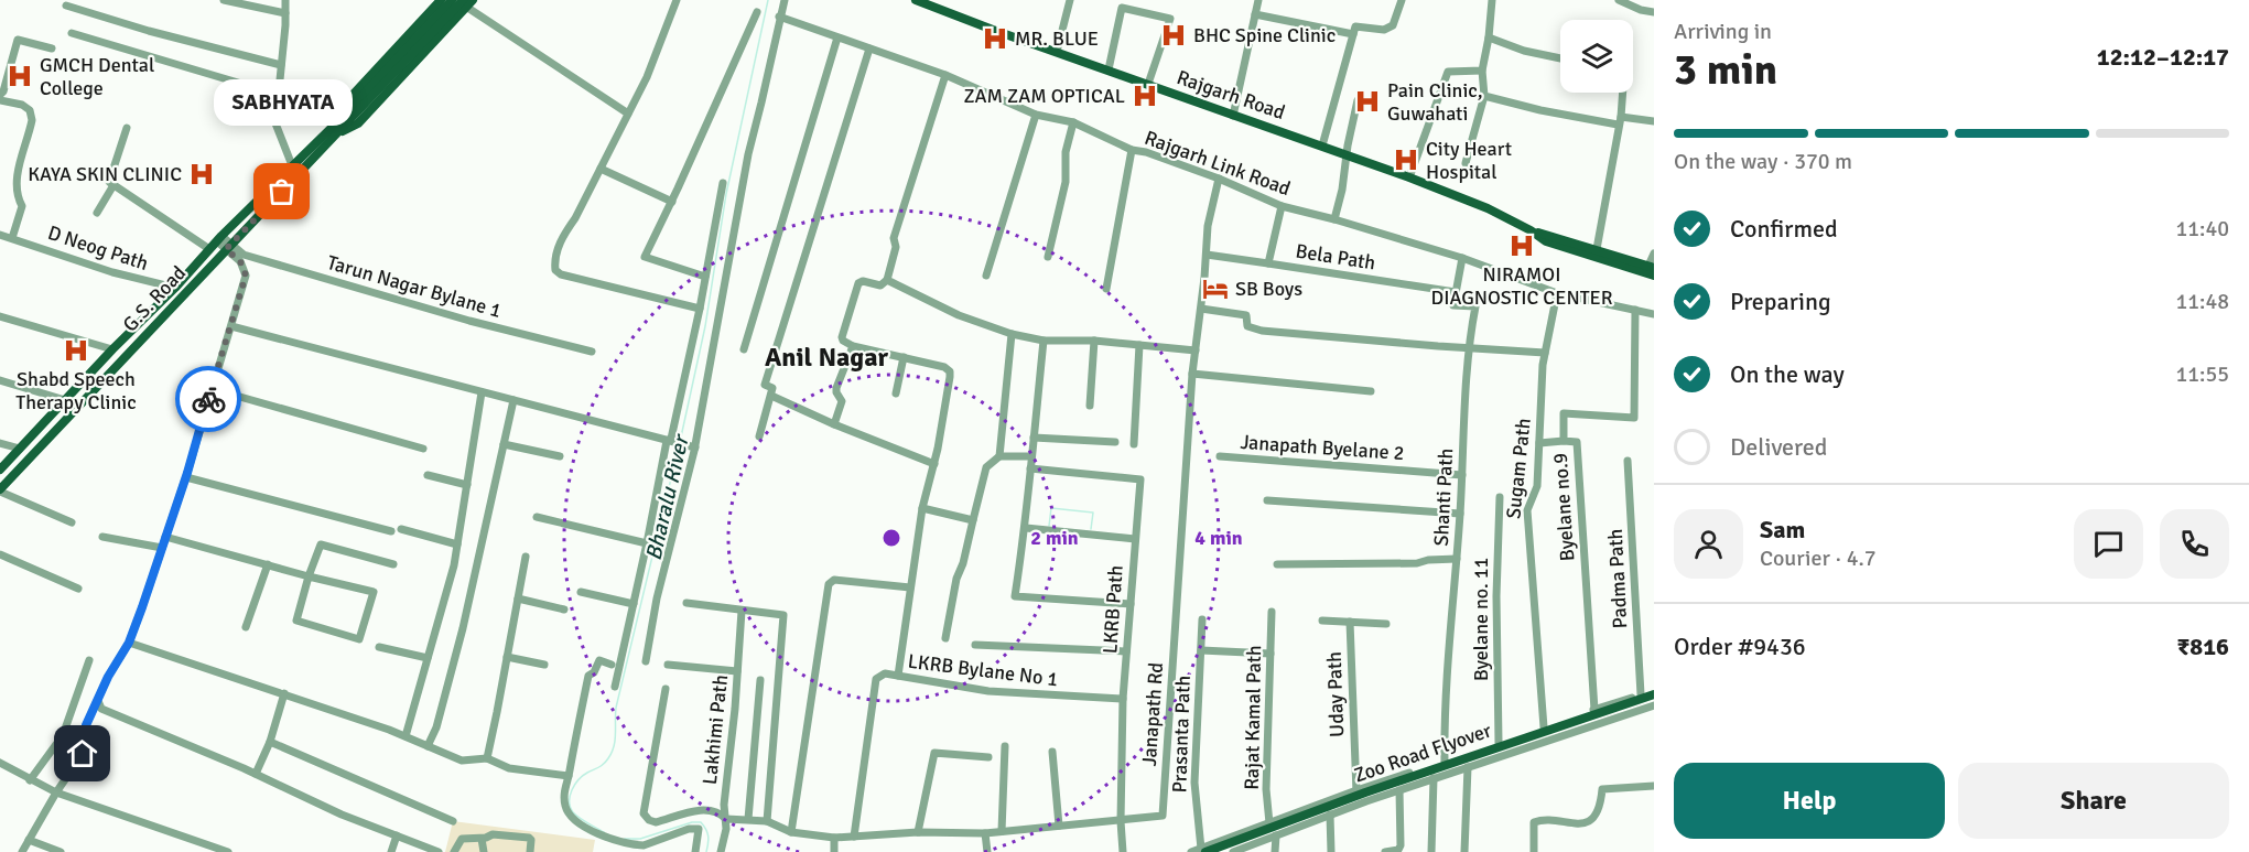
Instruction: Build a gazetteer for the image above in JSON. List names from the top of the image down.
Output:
{
  "streets": {
    "main road": ["Rajgarh Road", "G.S. Road", "Zoo Road Flyover"],
    "street": [
      "Rajgarh Link Road",
      "D Neog Path",
      "Bela Path",
      "Tarun Nagar Bylane 1",
      "Janapath Byelane 2",
      "Sugam Path",
      "Shanti Path",
      "Byelane no.9",
      "Padma Path",
      "LKRB Path",
      "Byelane no. 11",
      "LKRB Bylane No 1",
      "Uday Path",
      "Janapath Rd",
      "Rajat Kamal Path",
      "Lakhimi Path",
      "Prasanta Path"
    ]
  },
  "crossings": [
    ["Rajgarh Link Road", "Bela Path"],
    ["Rajgarh Link Road", "Sugam Path"],
    ["Rajgarh Link Road", "Byelane no.9"],
    ["Rajgarh Link Road", "Janapath Rd"],
    ["Bela Path", "Shanti Path"],
    ["Tarun Nagar Bylane 1", "G.S. Road"],
    ["Janapath Byelane 2", "Shanti Path"],
    ["LKRB Path", "LKRB Bylane No 1"],
    ["LKRB Path", "Janapath Rd"],
    ["LKRB Bylane No 1", "Janapath Rd"],
    ["Janapath Rd", "Lakhimi Path"],
    ["Prasanta Path", "Zoo Road Flyover"]
  ],
  "districts": ["Anil Nagar"],
  "water": ["Bharalu River"],
  "places": {
    "hospital": [
      "BHC Spine Clinic",
      "MR. BLUE",
      "GMCH Dental College",
      "ZAM ZAM OPTICAL",
      "Pain Clinic, Guwahati",
      "City Heart Hospital",
      "KAYA SKIN CLINIC",
      "NIRAMOI DIAGNOSTIC CENTER",
      "Shabd Speech Therapy Clinic"
    ],
    "other": ["SABHYATA"],
    "hotel": ["SB Boys"]
  },
  "page": {
    "heading": ["3 min", "Arriving in", "12:12–12:17"],
    "panel": [
      "Sam",
      "Courier · 4.7",
      "Order #9436",
      "₹816"
    ],
    "bubble": "SABHYATA",
    "bar": "On the way · 370 m",
    "list": [
      ["Confirmed", "11:40"],
      ["Preparing", "11:48"],
      ["On the way", "11:55"],
      "Delivered"
    ],
    "buttons": ["Help", "Share"]
  },
  "rings": ["2 min", "4 min"]
}
